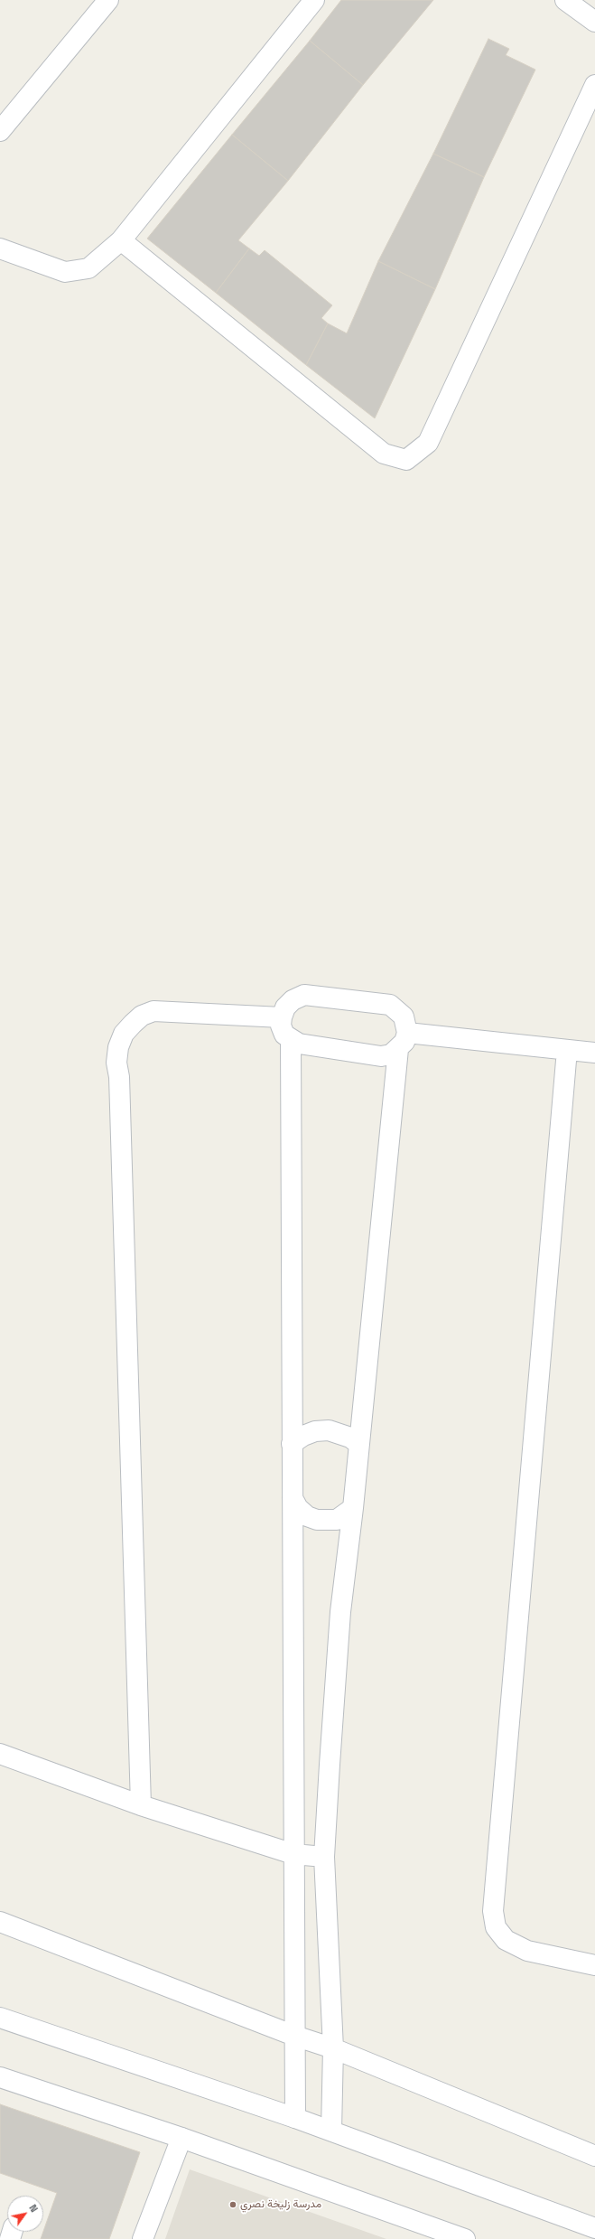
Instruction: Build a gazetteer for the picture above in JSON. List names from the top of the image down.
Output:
{
  "places": ["مدرسة زليخة نصري"],
  "north": "top right"
}
